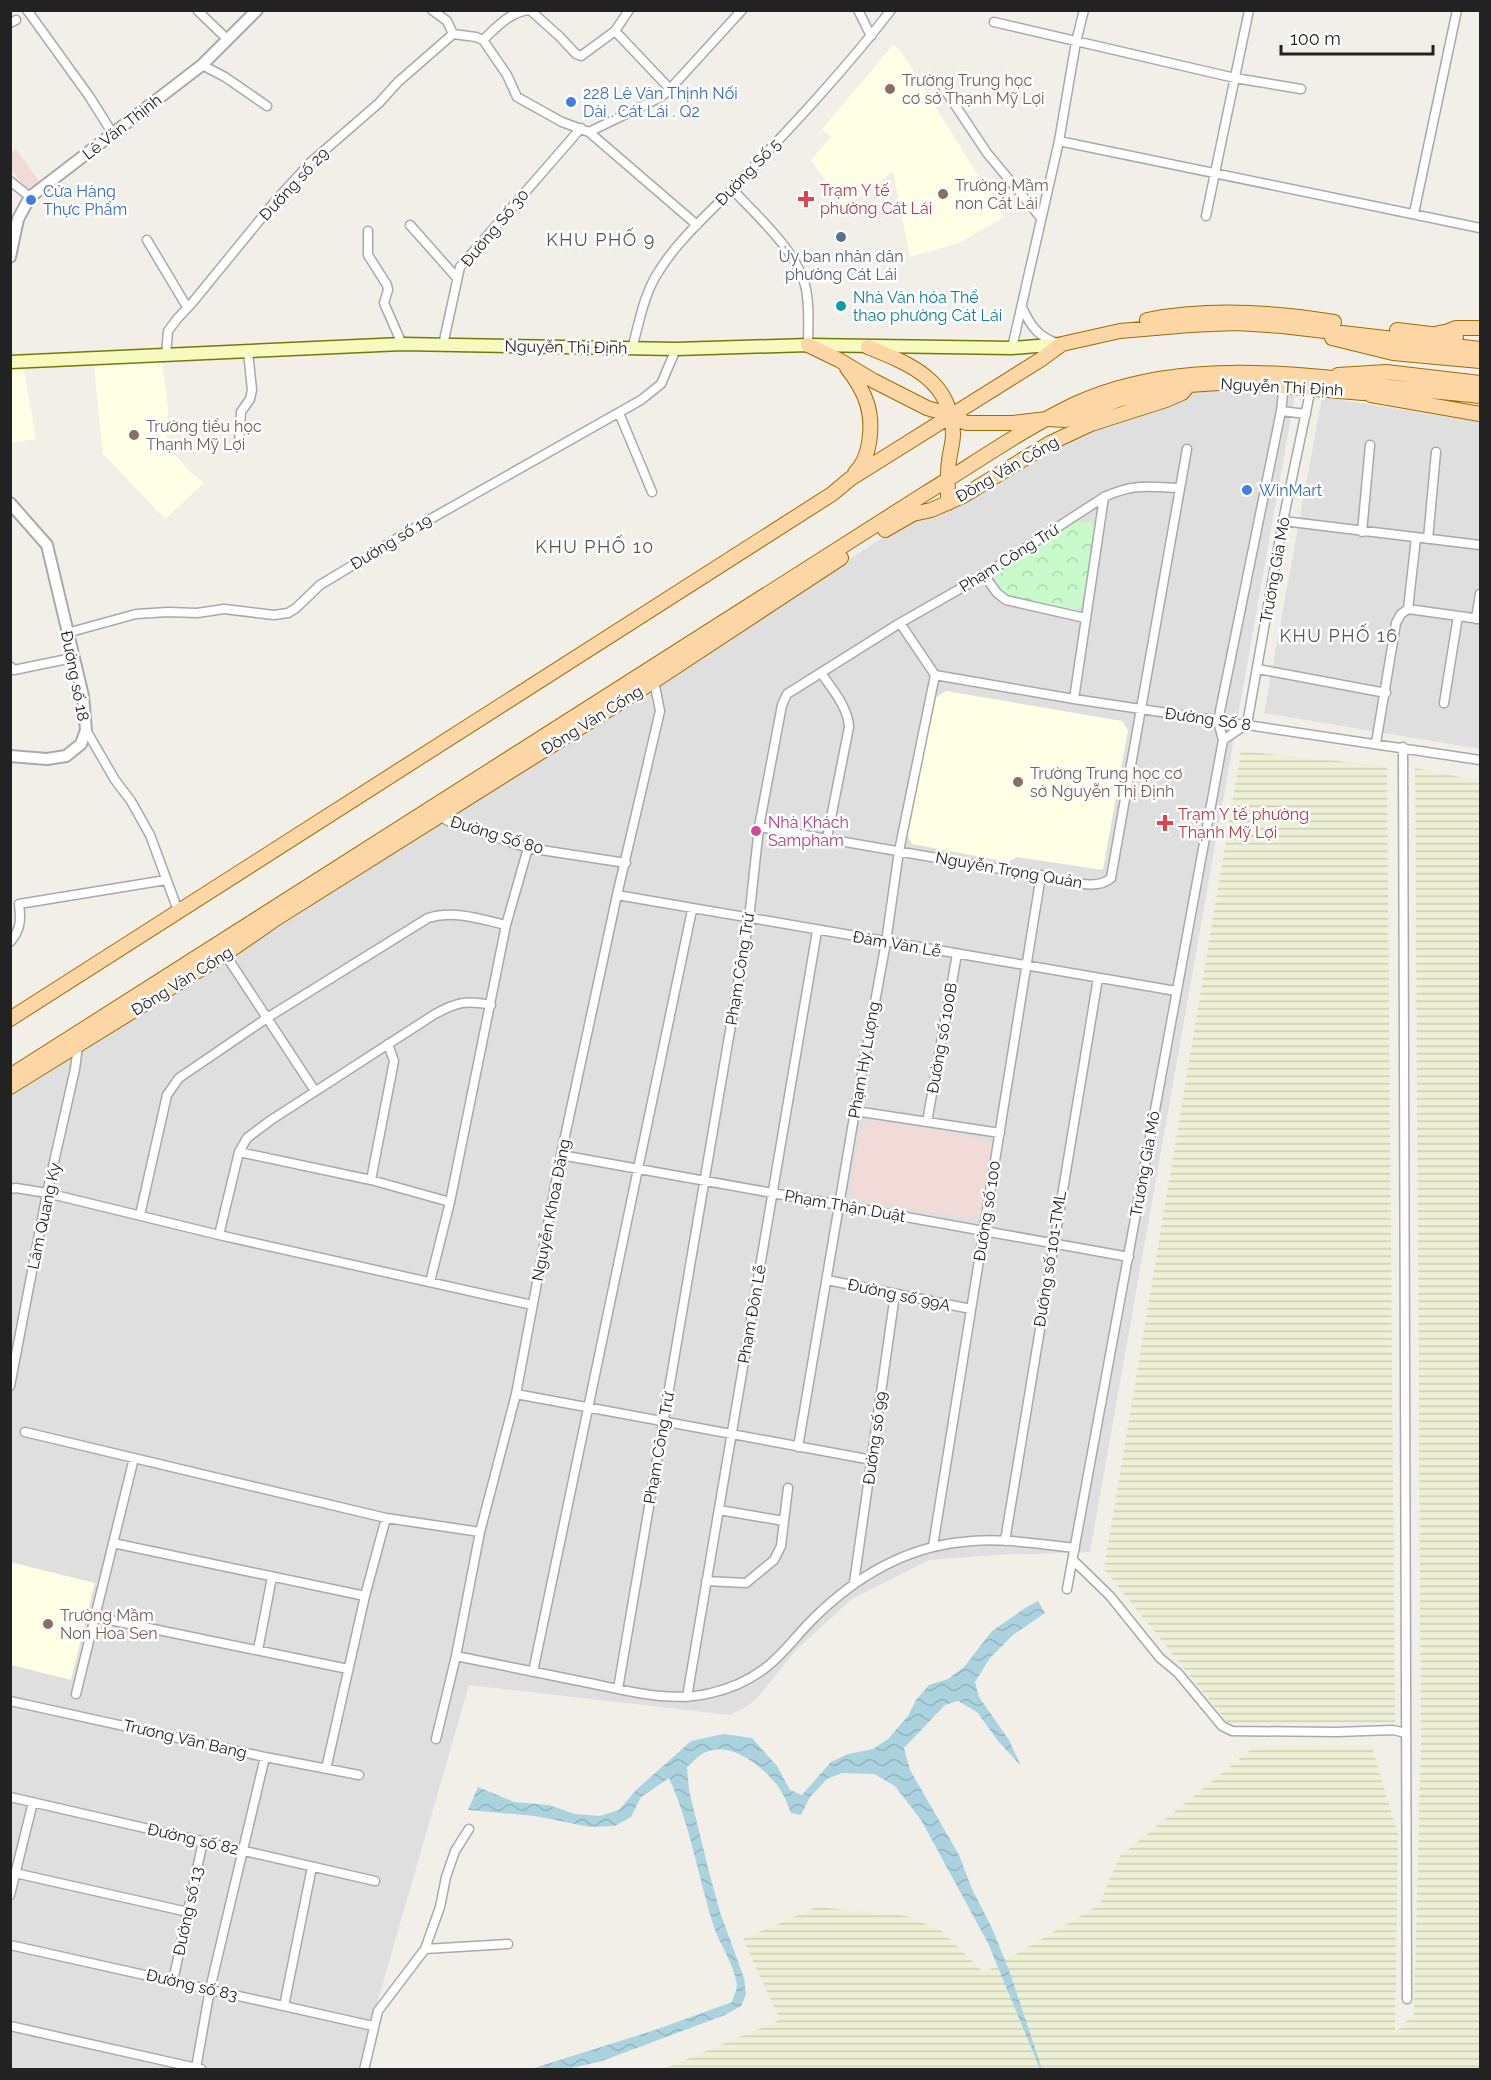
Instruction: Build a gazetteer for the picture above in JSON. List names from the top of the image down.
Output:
{
  "streets": {
    "main road": ["Nguyễn Thị Định", "Đồng Văn Cống"],
    "street": [
      "Lê Văn Thịnh",
      "Đường Số 5",
      "Đường số 29",
      "Đường Số 30",
      "Đường số 19",
      "Phạm Công Trứ",
      "Trương Gia Mô",
      "Đường số 18",
      "Đường Số 8",
      "Đường Số 80",
      "Nguyễn Trọng Quản",
      "Đàm Văn Lễ",
      "Đường số 100B",
      "Phạm Hy Lượng",
      "Phạm Thận Duật",
      "Nguyễn Khoa Đăng",
      "Đường số 100",
      "Lâm Quang Ky",
      "Đường số 101-TML",
      "Đường số 99A",
      "Phạm Đôn Lễ",
      "Đường số 99",
      "Trương Văn Bang",
      "Đường số 82",
      "Đường số 13",
      "Đường số 83"
    ]
  },
  "crossings": [
    ["Đường Số 5", "Nguyễn Thị Định"],
    ["Đường số 29", "Nguyễn Thị Định"],
    ["Đường Số 30", "Nguyễn Thị Định"],
    ["Nguyễn Thị Định", "Đồng Văn Cống"],
    ["Nguyễn Thị Định", "Đường số 19"],
    ["Nguyễn Thị Định", "Trương Gia Mô"],
    ["Đồng Văn Cống", "Đường Số 80"],
    ["Đồng Văn Cống", "Nguyễn Khoa Đăng"],
    ["Đồng Văn Cống", "Lâm Quang Ky"],
    ["Đường số 19", "Đường số 18"],
    ["Phạm Công Trứ", "Nguyễn Trọng Quản"],
    ["Phạm Công Trứ", "Đàm Văn Lễ"],
    ["Phạm Công Trứ", "Phạm Thận Duật"],
    ["Trương Gia Mô", "Đường Số 8"],
    ["Trương Gia Mô", "Đàm Văn Lễ"],
    ["Trương Gia Mô", "Phạm Thận Duật"],
    ["Đường Số 8", "Nguyễn Trọng Quản"],
    ["Đường Số 8", "Phạm Hy Lượng"],
    ["Đường Số 80", "Nguyễn Khoa Đăng"],
    ["Nguyễn Trọng Quản", "Phạm Hy Lượng"],
    ["Nguyễn Trọng Quản", "Đường số 100"],
    ["Đàm Văn Lễ", "Đường số 100B"],
    ["Đàm Văn Lễ", "Phạm Hy Lượng"],
    ["Đàm Văn Lễ", "Nguyễn Khoa Đăng"],
    ["Đàm Văn Lễ", "Đường số 100"],
    ["Đàm Văn Lễ", "Đường số 101-TML"],
    ["Đàm Văn Lễ", "Phạm Đôn Lễ"],
    ["Phạm Hy Lượng", "Phạm Thận Duật"],
    ["Phạm Hy Lượng", "Đường số 99A"],
    ["Phạm Thận Duật", "Nguyễn Khoa Đăng"],
    ["Phạm Thận Duật", "Đường số 100"],
    ["Phạm Thận Duật", "Đường số 101-TML"],
    ["Phạm Thận Duật", "Phạm Đôn Lễ"],
    ["Đường số 100", "Đường số 99A"],
    ["Đường số 99A", "Đường số 99"],
    ["Đường số 82", "Đường số 13"],
    ["Đường số 13", "Đường số 83"]
  ],
  "districts": ["KHU PHỐ 9", "KHU PHỐ 10", "KHU PHỐ 16"],
  "places": {
    "other": [
      "Trường Trung học cơ sở Thạnh Mỹ Lợi",
      "228 Lê Văn Thịnh Nối Dài . Cát Lái . Q2",
      "Trường Mầm non Cát Lái",
      "Cửa Hàng Thực Phẩm",
      "Ủy ban nhân dân phường Cát Lái",
      "Nhà Văn hóa Thể thao phường Cát Lái",
      "Trường tiểu học Thạnh Mỹ Lợi",
      "WinMart",
      "Trường Trung học cơ sở Nguyễn Thị Định",
      "Nhà Khách Sampham",
      "Trường Mầm Non Hoa Sen"
    ],
    "health": ["Trạm Y tế phường Cát Lái", "Trạm Y tế phường Thạnh Mỹ Lợi"]
  },
  "scale_bar": "100 m"
}
